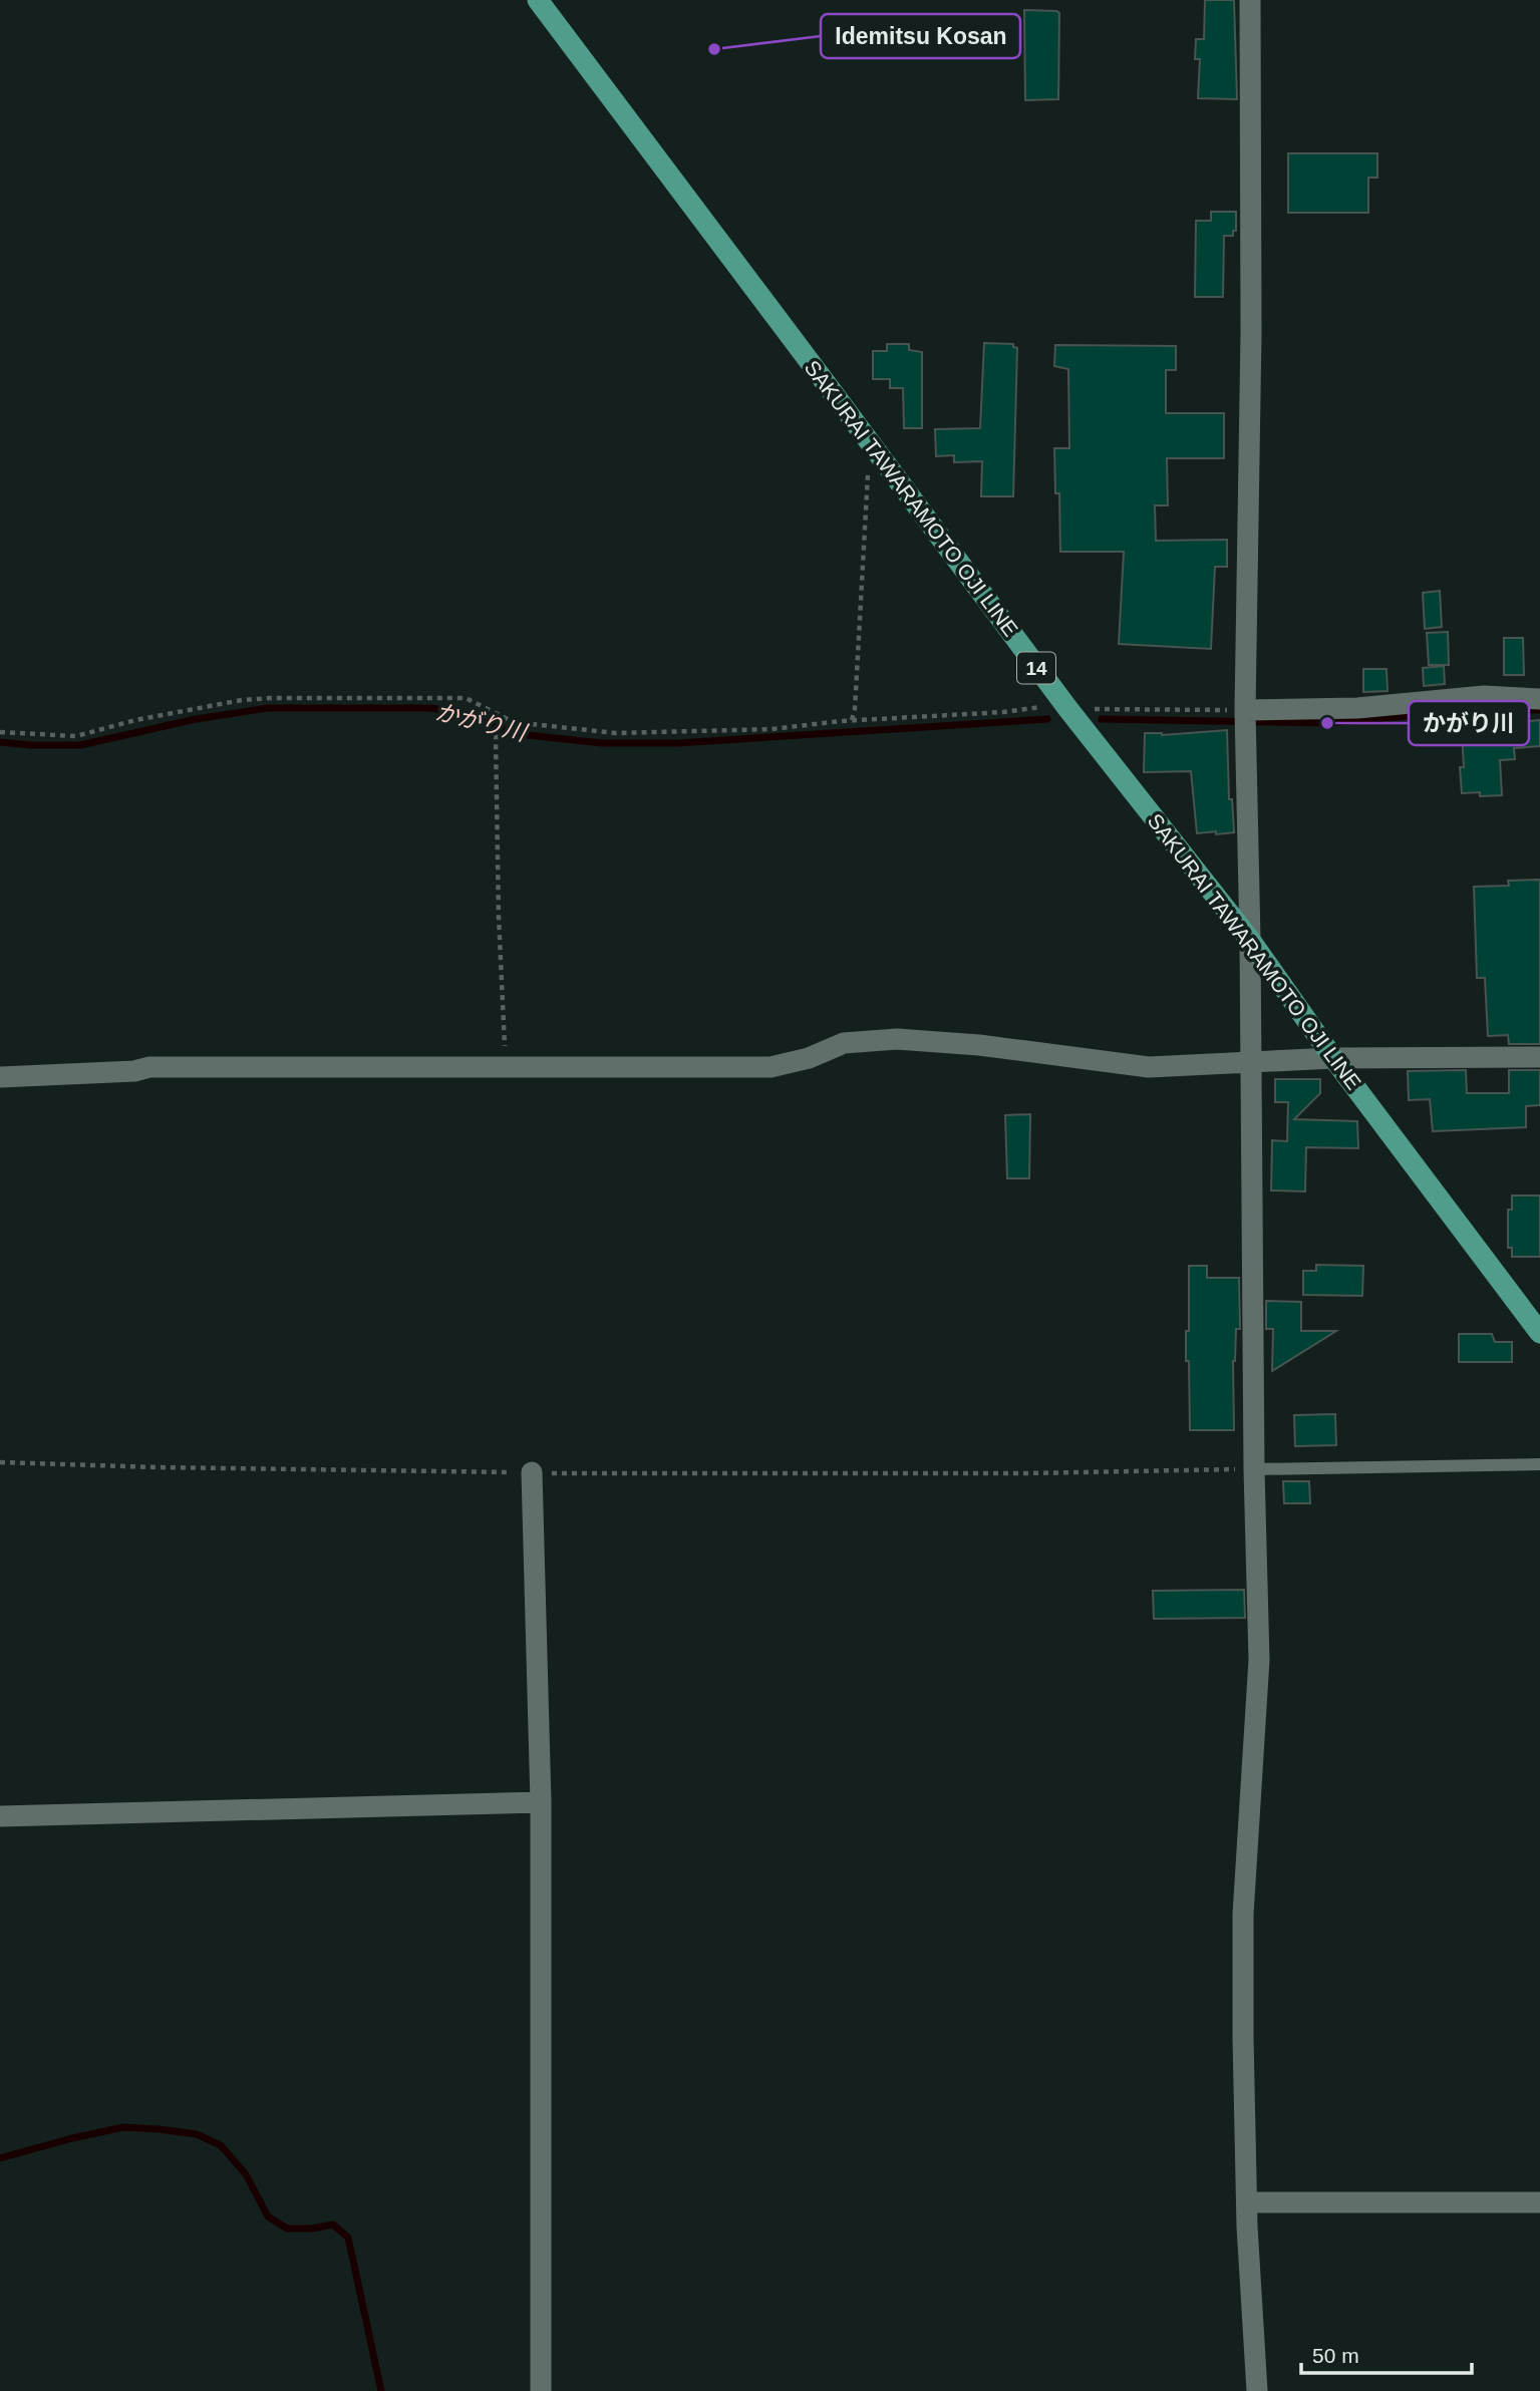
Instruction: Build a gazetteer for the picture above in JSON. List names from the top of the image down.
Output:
{
  "streets": {
    "main road": ["SAKURAI TAWARAMOTO OJI LINE", "14"]
  },
  "water": ["かがり川"],
  "places": ["Idemitsu Kosan", "かがり川"],
  "scale_bar": "50 m"
}
